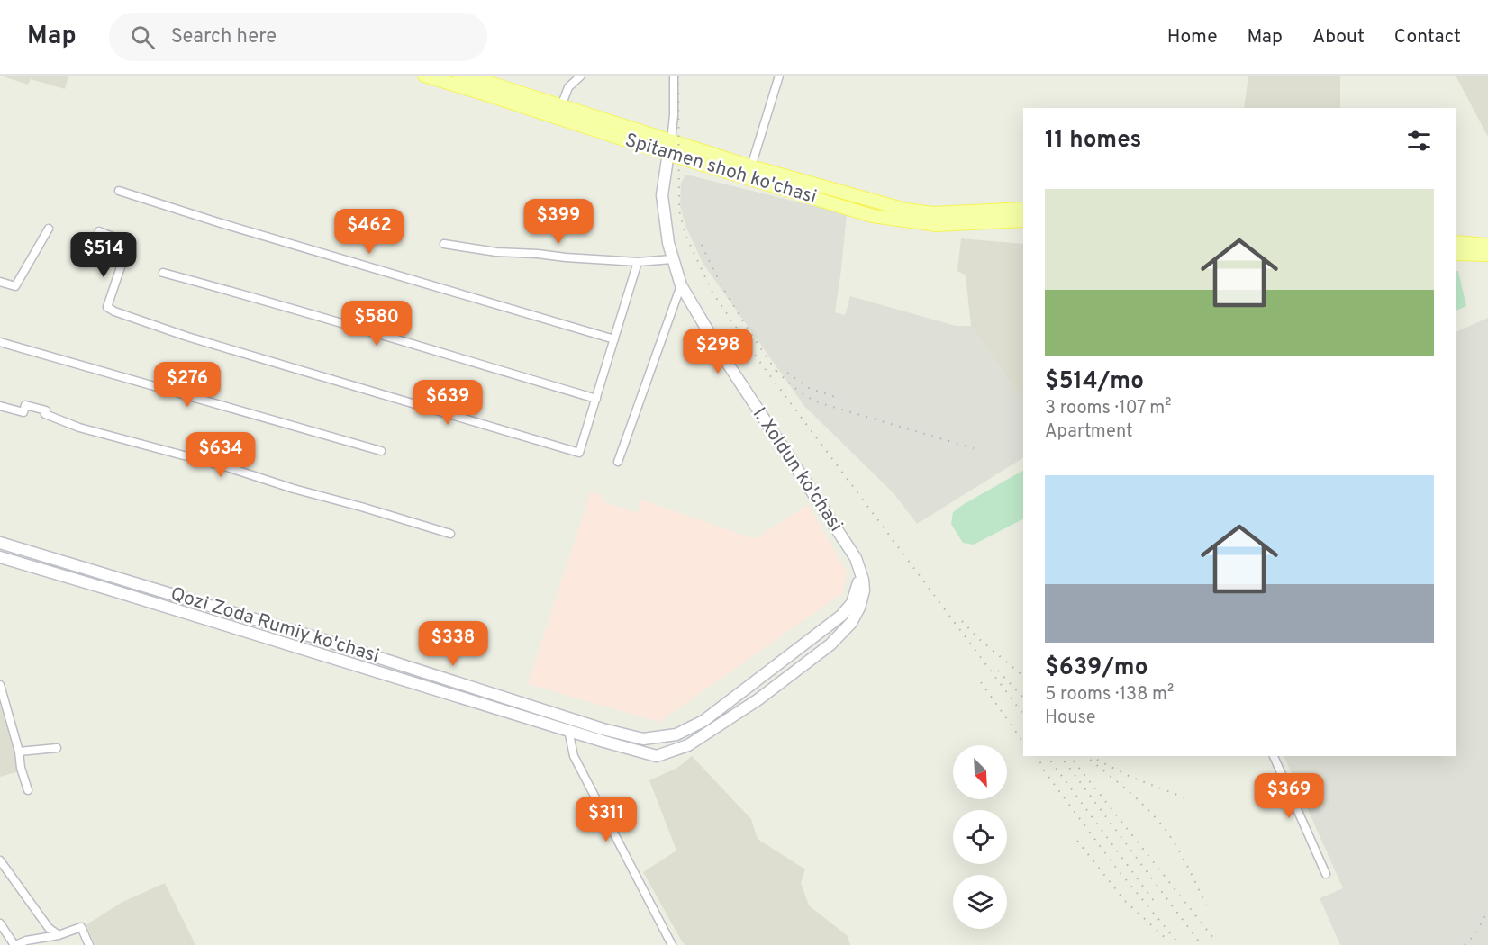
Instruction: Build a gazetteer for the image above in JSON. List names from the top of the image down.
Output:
{
  "streets": {
    "main road": ["Spitamen shoh ko'chasi"],
    "street": ["I. Xoldun ko'chasi", "Qozi Zoda Rumiy ko'chasi"]
  },
  "crossings": [
    ["Spitamen shoh ko'chasi", "I. Xoldun ko'chasi"],
    ["I. Xoldun ko'chasi", "Qozi Zoda Rumiy ko'chasi"]
  ],
  "north": "bottom right",
  "page": {
    "header": "Map",
    "search": "Search here",
    "nav": [
      "Home",
      "Map",
      "About",
      "Contact"
    ],
    "heading": "11 homes",
    "list": [
      {
        "name": "$514/mo",
        "note": "3 rooms · 107 m² · Apartment"
      },
      {
        "name": "$639/mo",
        "note": "5 rooms · 138 m² · House"
      }
    ],
    "price": [
      "$399",
      "$462",
      "$514",
      "$580",
      "$298",
      "$276",
      "$639",
      "$634",
      "$338",
      "$369",
      "$311"
    ]
  }
}
